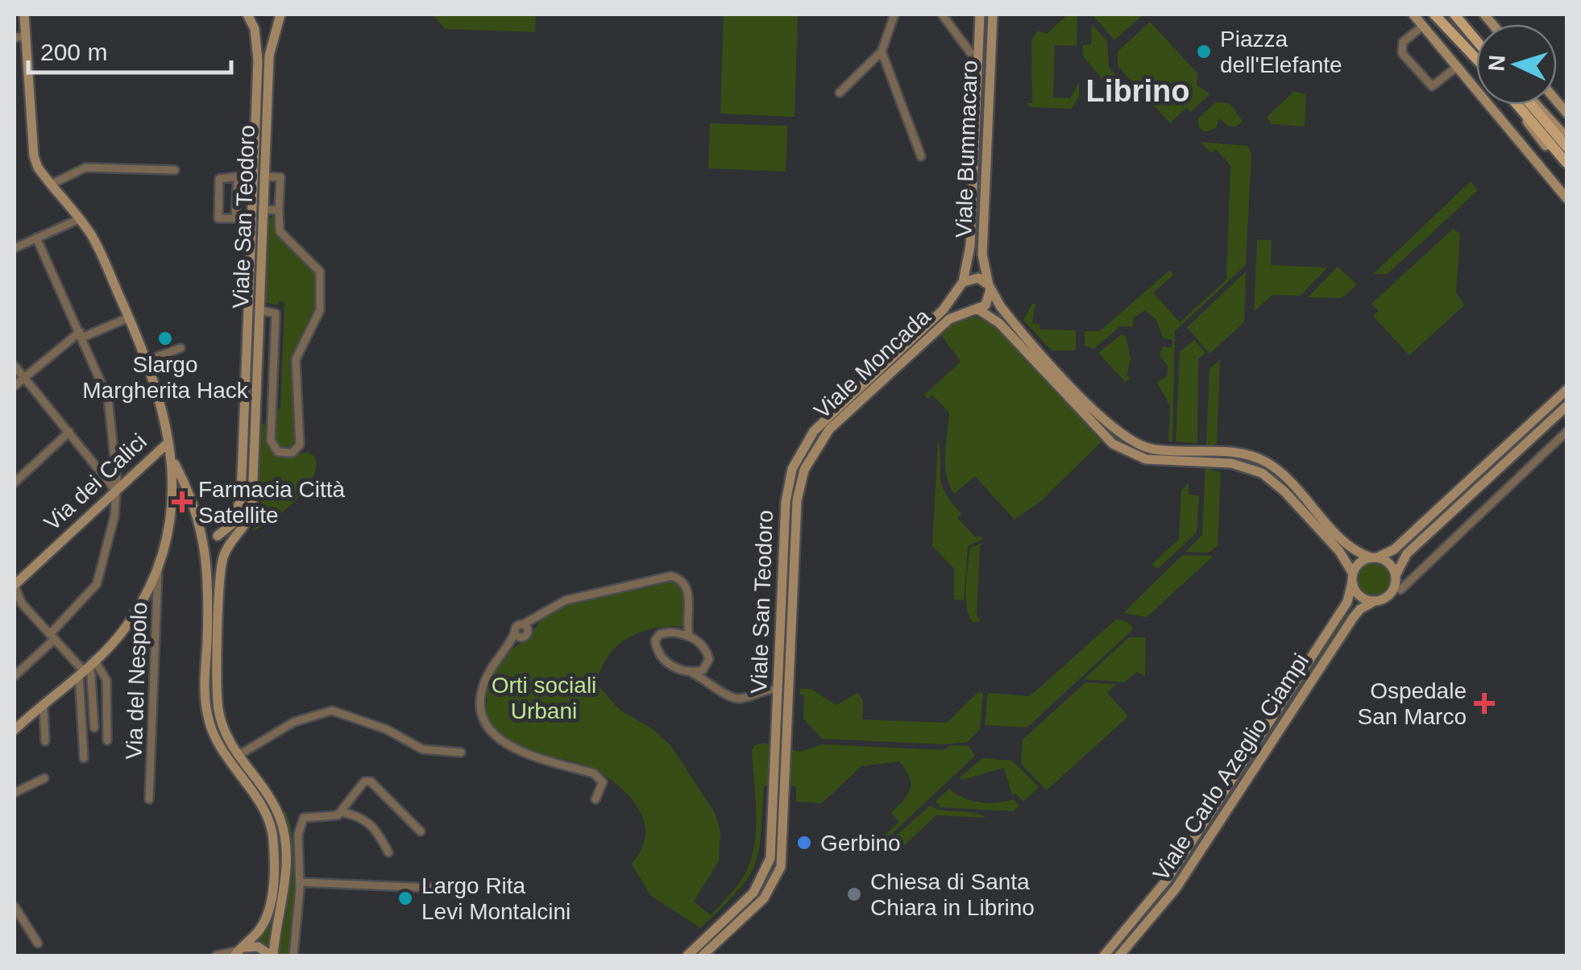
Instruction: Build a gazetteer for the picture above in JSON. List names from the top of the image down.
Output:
{
  "streets": {
    "main road": [
      "Viale Bummacaro",
      "Viale San Teodoro",
      "Viale Moncada",
      "Via dei Calici",
      "Viale Carlo Azeglio Ciampi"
    ],
    "street": ["Via del Nespolo"]
  },
  "crossings": [
    ["Viale Bummacaro", "Viale Moncada"],
    ["Viale Bummacaro", "Viale Carlo Azeglio Ciampi"]
  ],
  "districts": ["Librino"],
  "parks": ["Orti sociali Urbani"],
  "places": {
    "other": [
      "Piazza dell'Elefante",
      "Slargo Margherita Hack",
      "Gerbino",
      "Chiesa di Santa Chiara in Librino",
      "Largo Rita Levi Montalcini"
    ],
    "health": ["Farmacia Città Satellite", "Ospedale San Marco"]
  },
  "scale_bar": "200 m",
  "north": "left"
}
